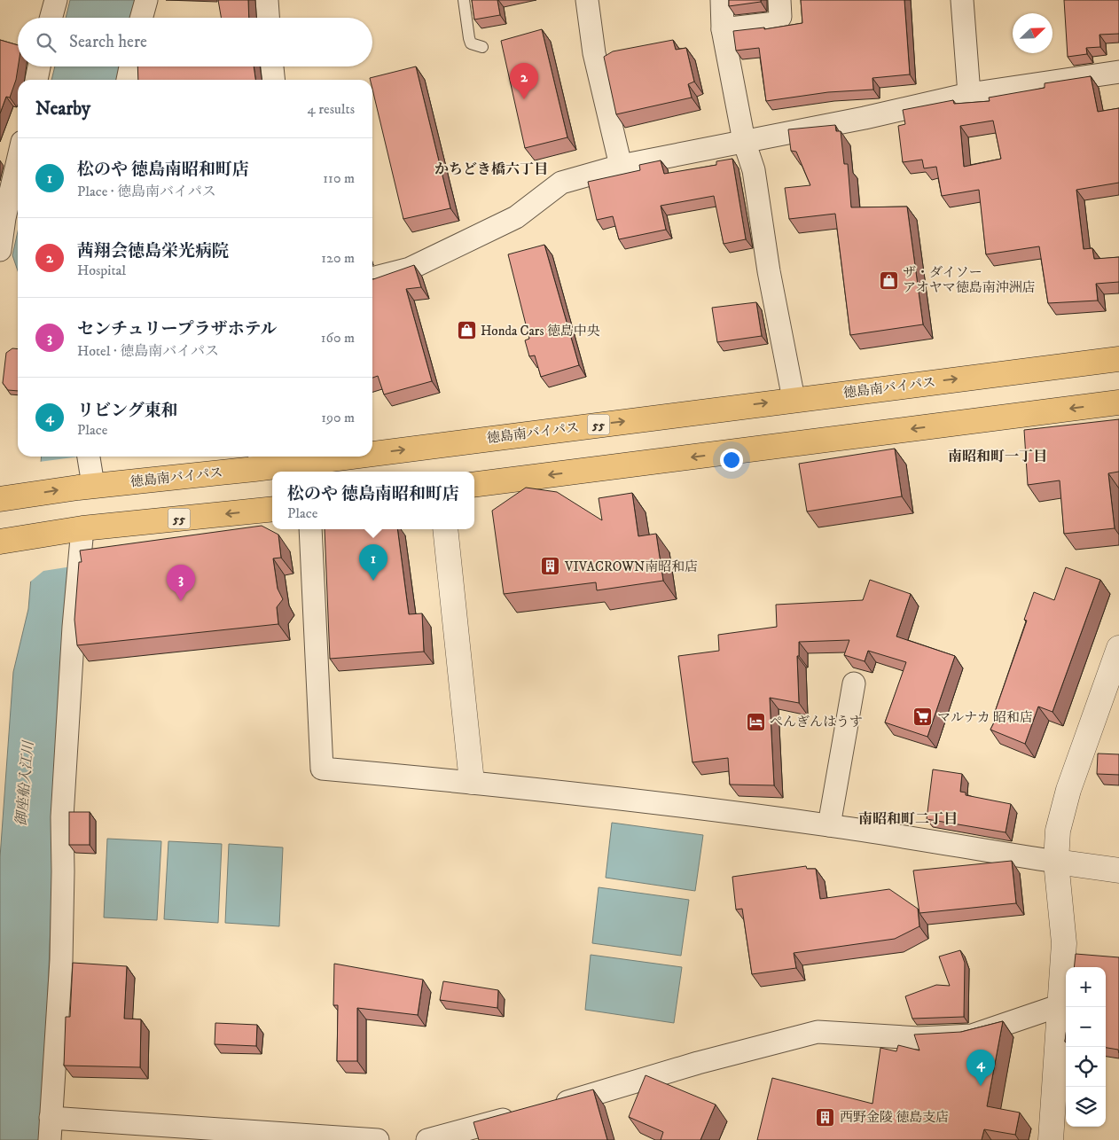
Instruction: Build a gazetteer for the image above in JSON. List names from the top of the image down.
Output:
{
  "streets": {
    "highway": ["徳島南バイパス", "55"]
  },
  "districts": ["かちどき橋六丁目", "南昭和町一丁目", "南昭和町二丁目"],
  "water": ["御座船入江川"],
  "places": {
    "shop": ["ザ・ダイソー アオヤマ徳島南沖洲店", "Honda Cars 徳島中央"],
    "building": ["VIVACROWN南昭和店", "西野金陵 徳島支店"],
    "supermarket": ["マルナカ 昭和店"],
    "hotel": ["ぺんぎんはうす"]
  },
  "north": "top right",
  "page": {
    "search": "Search here",
    "pins": [
      "2",
      "1",
      "3",
      "4"
    ],
    "heading": ["Nearby", "4 results"],
    "list": [
      {
        "mark": "1",
        "name": "松のや 徳島南昭和町店",
        "note": "Place · 徳島南バイパス",
        "value": "110 m"
      },
      {
        "mark": "2",
        "name": "茜翔会徳島栄光病院",
        "note": "Hospital",
        "value": "120 m"
      },
      {
        "mark": "3",
        "name": "センチュリープラザホテル",
        "note": "Hotel · 徳島南バイパス",
        "value": "160 m"
      },
      {
        "mark": "4",
        "name": "リビング東和",
        "note": "Place",
        "value": "190 m"
      }
    ],
    "popup": ["松のや 徳島南昭和町店", "Place"],
    "map_buttons": ["+", "−"]
  }
}
